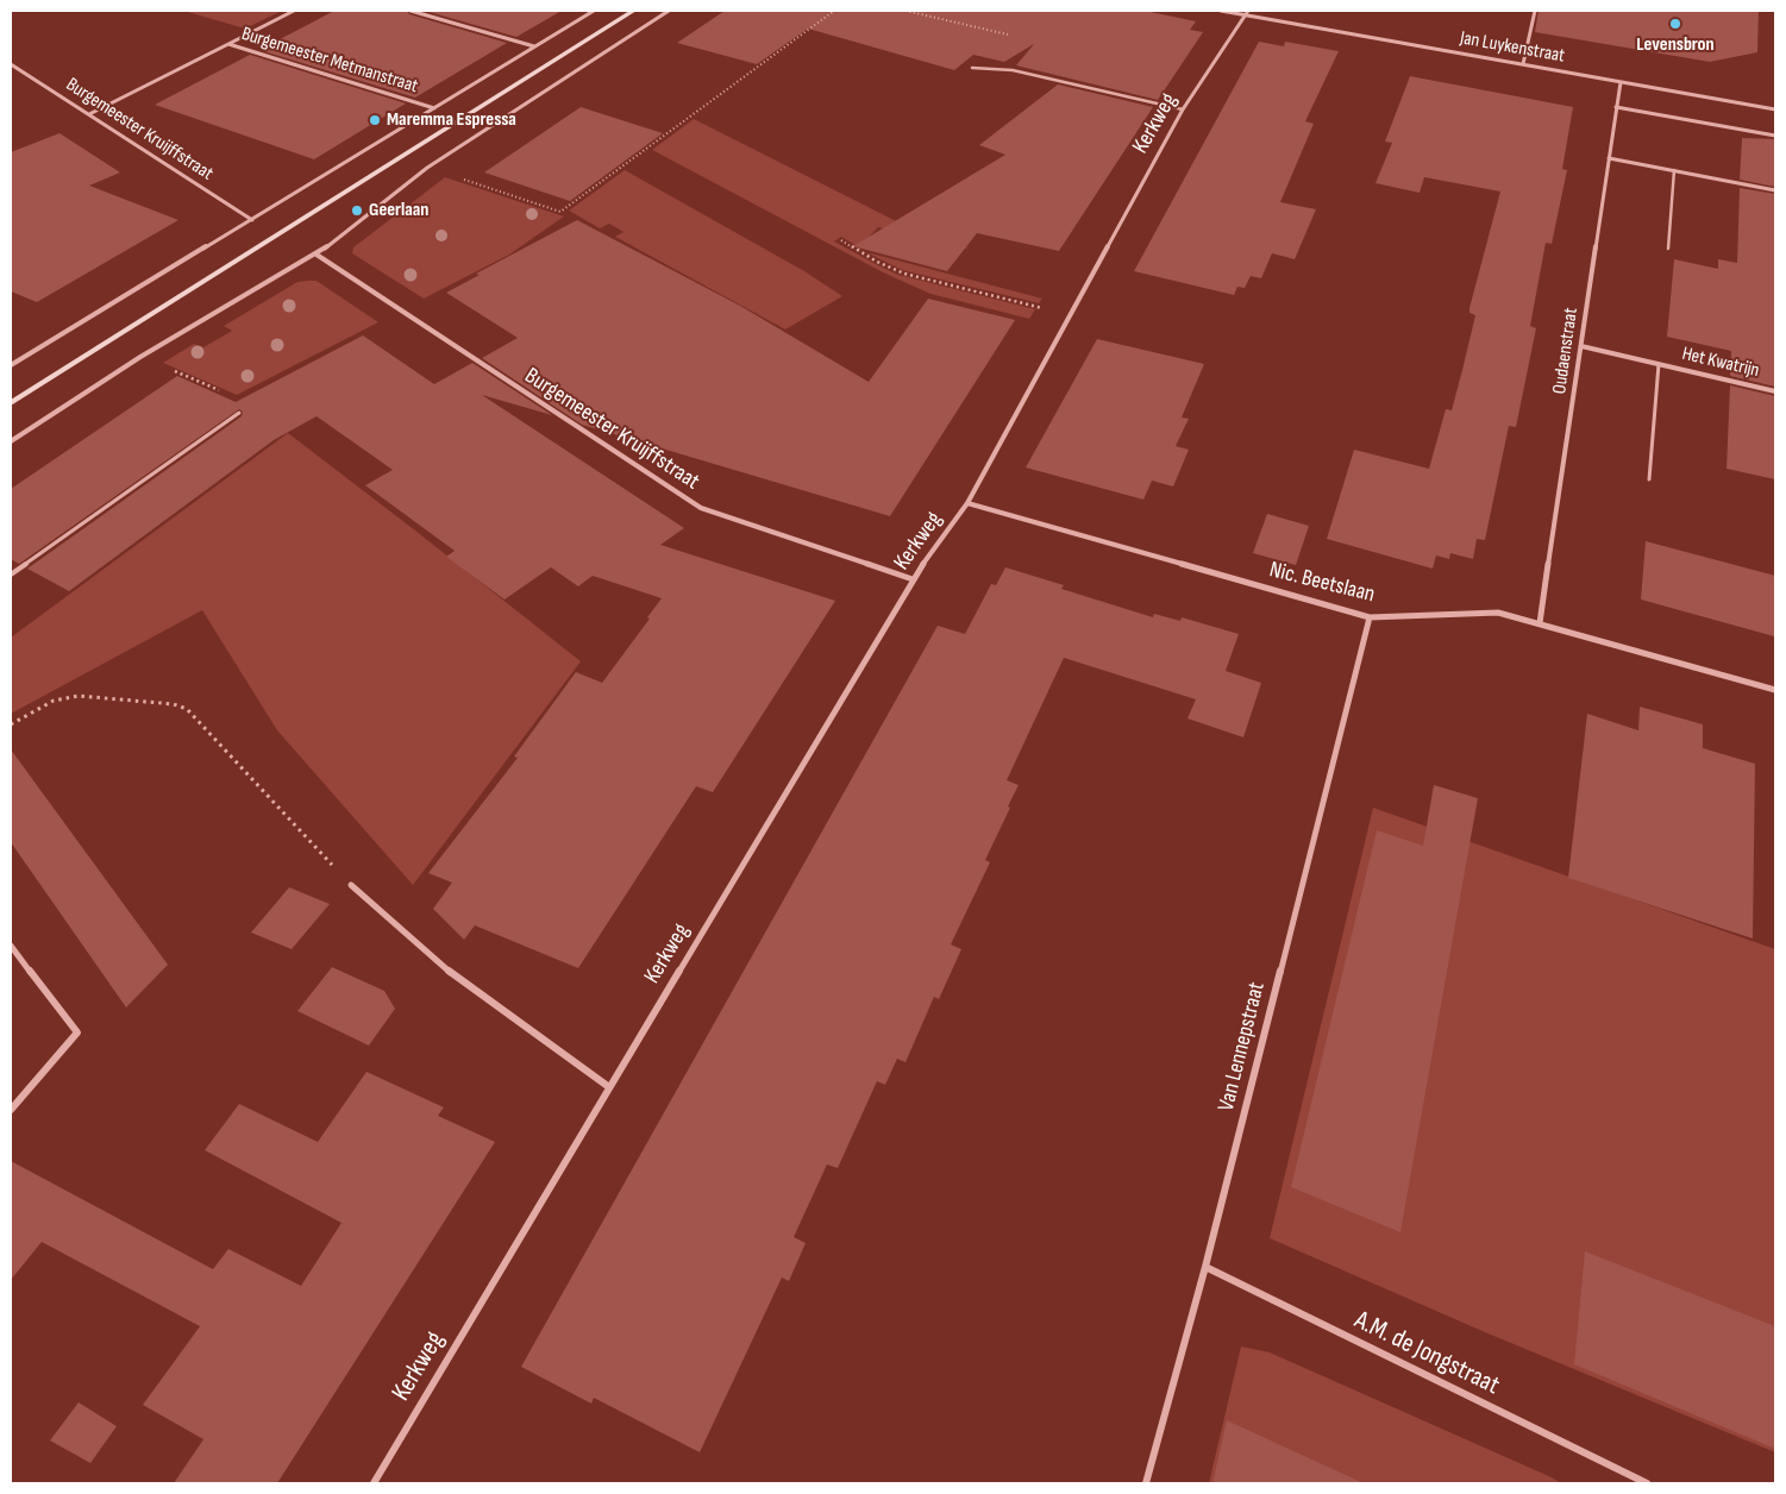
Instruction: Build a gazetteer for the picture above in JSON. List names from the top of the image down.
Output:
{
  "streets": {
    "street": [
      "Jan Luykenstraat",
      "Burgemeester Metmanstraat",
      "Kerkweg",
      "Burgemeester Kruijffstraat",
      "Oudaenstraat",
      "Het Kwatrijn",
      "Nic. Beetslaan",
      "Van Lennepstraat",
      "A.M. de Jongstraat"
    ]
  },
  "crossings": [
    ["Jan Luykenstraat", "Kerkweg"],
    ["Jan Luykenstraat", "Oudaenstraat"],
    ["Burgemeester Metmanstraat", "Burgemeester Kruijffstraat"],
    ["Kerkweg", "Burgemeester Kruijffstraat"],
    ["Kerkweg", "Nic. Beetslaan"],
    ["Oudaenstraat", "Het Kwatrijn"],
    ["Oudaenstraat", "Nic. Beetslaan"],
    ["Nic. Beetslaan", "Van Lennepstraat"],
    ["Van Lennepstraat", "A.M. de Jongstraat"]
  ],
  "places": ["Levensbron", "Maremma Espressa", "Geerlaan"]
}
